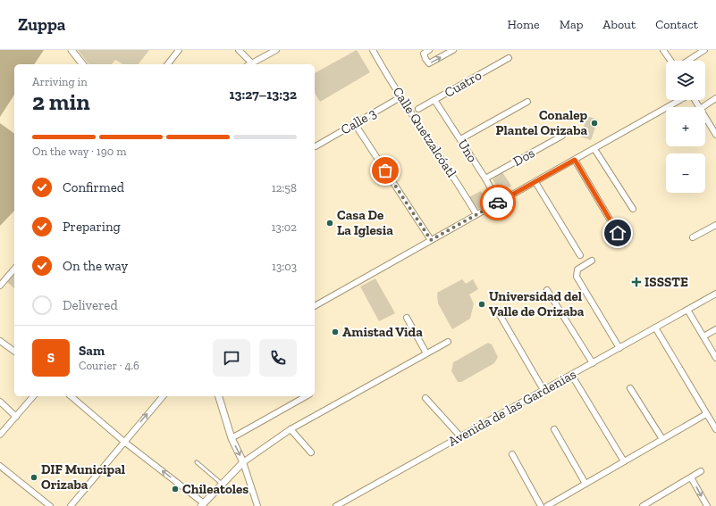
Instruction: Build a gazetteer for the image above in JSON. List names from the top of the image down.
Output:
{
  "streets": {
    "street": [
      "Cuatro",
      "Calle 3",
      "Calle Quetzalcóatl",
      "Uno",
      "Dos",
      "Avenida de las Gardenias"
    ]
  },
  "crossings": [
    ["Cuatro", "Uno"],
    ["Calle 3", "Calle Quetzalcóatl"],
    ["Uno", "Dos"]
  ],
  "places": {
    "other": [
      "Conalep Plantel Orizaba",
      "Casa De La Iglesia",
      "Universidad del Valle de Orizaba",
      "Amistad Vida",
      "DIF Municipal Orizaba",
      "Chileatoles"
    ],
    "health": ["ISSSTE"]
  },
  "page": {
    "header": "Zuppa",
    "nav": [
      "Home",
      "Map",
      "About",
      "Contact"
    ],
    "map_buttons": ["+", "−"],
    "heading": ["2 min", "Arriving in", "13:27–13:32"],
    "panel": ["Sam", "Courier · 4.6"],
    "bar": "On the way · 190 m",
    "list": [
      ["Confirmed", "12:58"],
      ["Preparing", "13:02"],
      ["On the way", "13:03"],
      "Delivered"
    ],
    "round": "S"
  }
}
